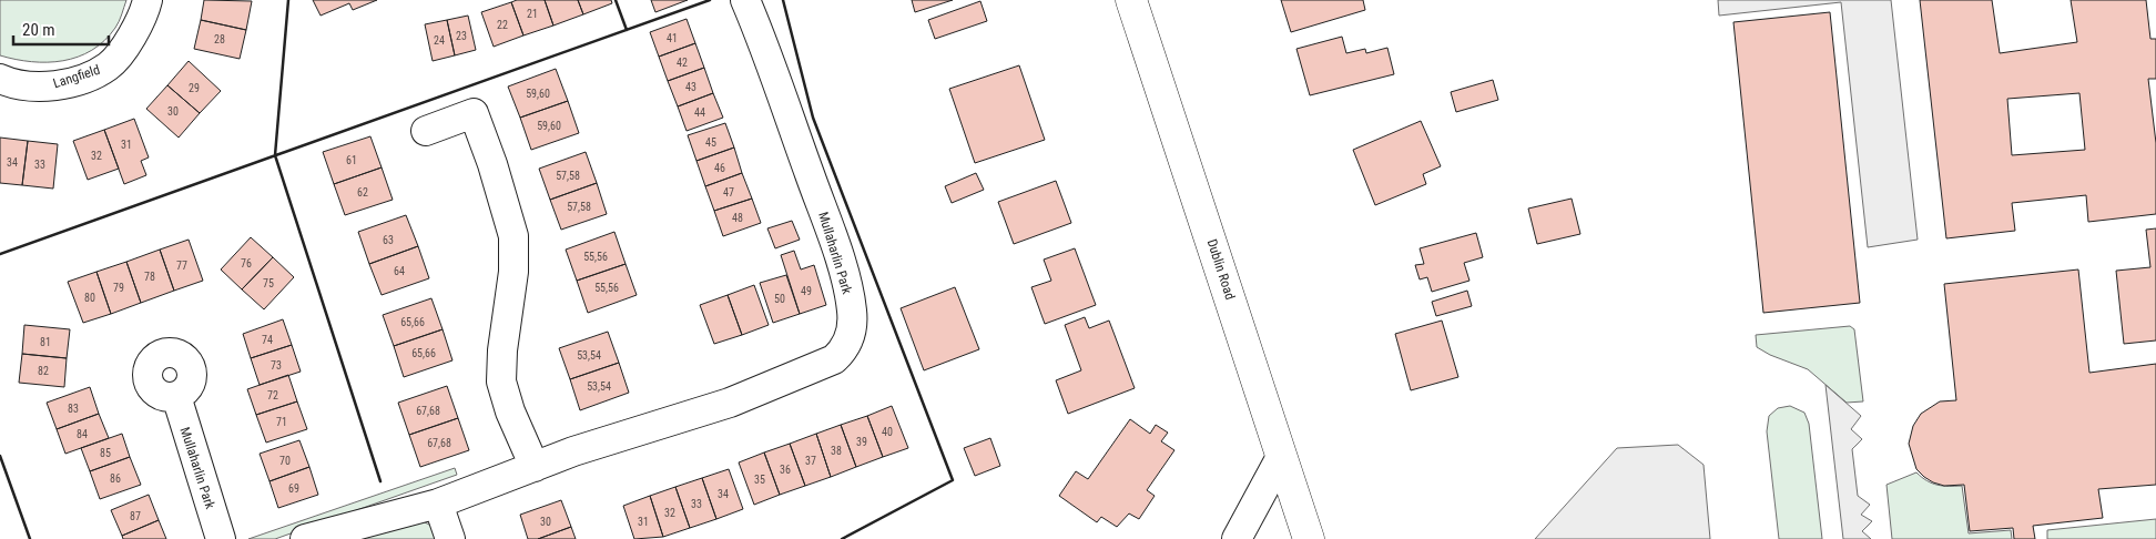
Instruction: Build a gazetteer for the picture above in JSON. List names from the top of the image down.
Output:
{
  "streets": {
    "main road": ["Dublin Road"],
    "street": ["Langfield", "Mullaharlin Park"]
  },
  "house_numbers": [
    "21",
    "22",
    "23",
    "41",
    "28",
    "24",
    "42",
    "43",
    "29",
    "59,60",
    "30",
    "44",
    "59,60",
    "45",
    "31",
    "32",
    "61",
    "34",
    "33",
    "46",
    "57,58",
    "62",
    "47",
    "57,58",
    "48",
    "63",
    "55,56",
    "76",
    "77",
    "64",
    "78",
    "75",
    "79",
    "55,56",
    "49",
    "80",
    "50",
    "65,66",
    "74",
    "81",
    "65,66",
    "53,54",
    "73",
    "82",
    "53,54",
    "72",
    "83",
    "67,68",
    "71",
    "40",
    "84",
    "39",
    "67,68",
    "38",
    "85",
    "70",
    "37",
    "36",
    "86",
    "35",
    "69",
    "34",
    "33",
    "32",
    "87",
    "30",
    "31"
  ],
  "scale_bar": "20 m"
}
